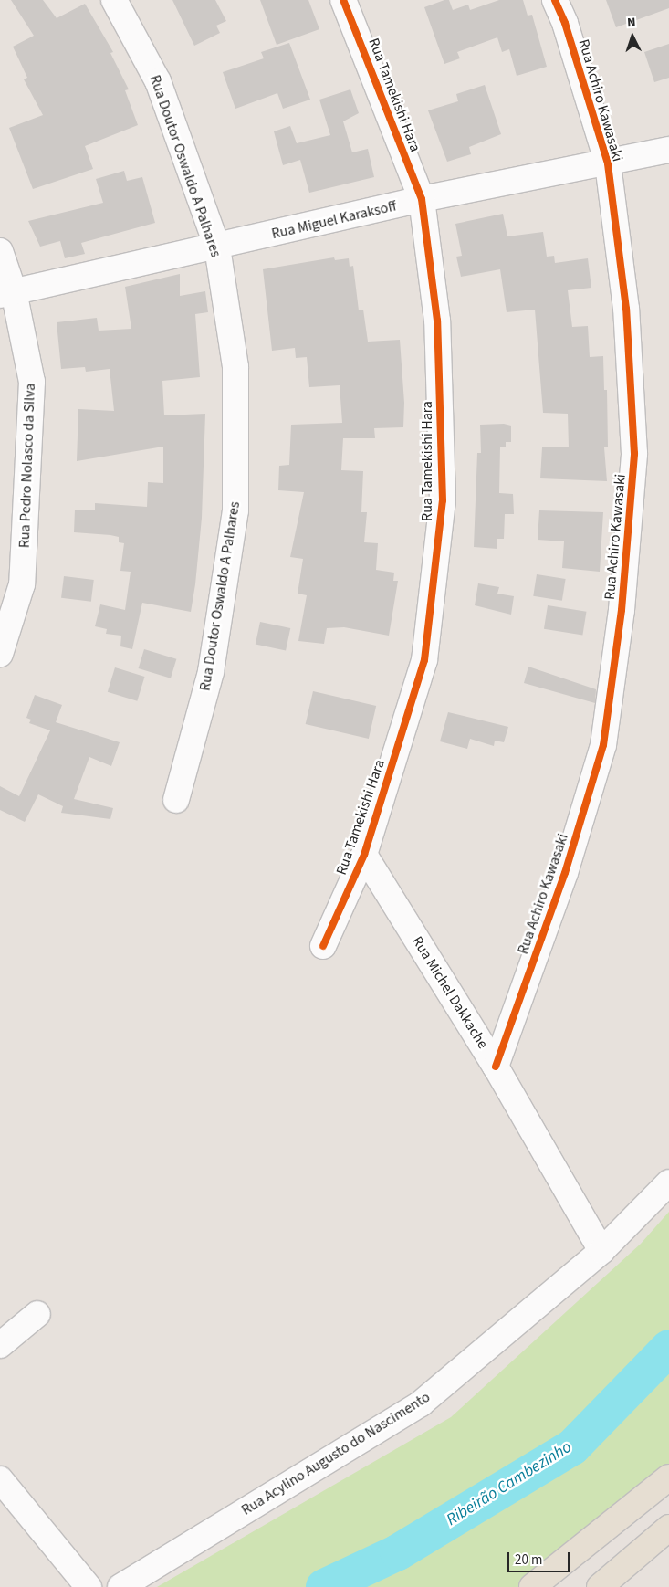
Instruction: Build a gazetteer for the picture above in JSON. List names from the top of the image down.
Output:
{
  "streets": {
    "street": [
      "Rua Tamekishi Hara",
      "Rua Achiro Kawasaki",
      "Rua Doutor Oswaldo A Palhares",
      "Rua Miguel Karaksoff",
      "Rua Pedro Nolasco da Silva",
      "Rua Michel Dakkache",
      "Rua Acylino Augusto do Nascimento"
    ]
  },
  "crossings": [
    ["Rua Tamekishi Hara", "Rua Miguel Karaksoff"],
    ["Rua Tamekishi Hara", "Rua Michel Dakkache"],
    ["Rua Achiro Kawasaki", "Rua Miguel Karaksoff"],
    ["Rua Achiro Kawasaki", "Rua Michel Dakkache"],
    ["Rua Doutor Oswaldo A Palhares", "Rua Miguel Karaksoff"],
    ["Rua Miguel Karaksoff", "Rua Pedro Nolasco da Silva"],
    ["Rua Michel Dakkache", "Rua Acylino Augusto do Nascimento"]
  ],
  "water": ["Ribeirão Cambezinho"],
  "scale_bar": "20 m",
  "north": "top"
}
